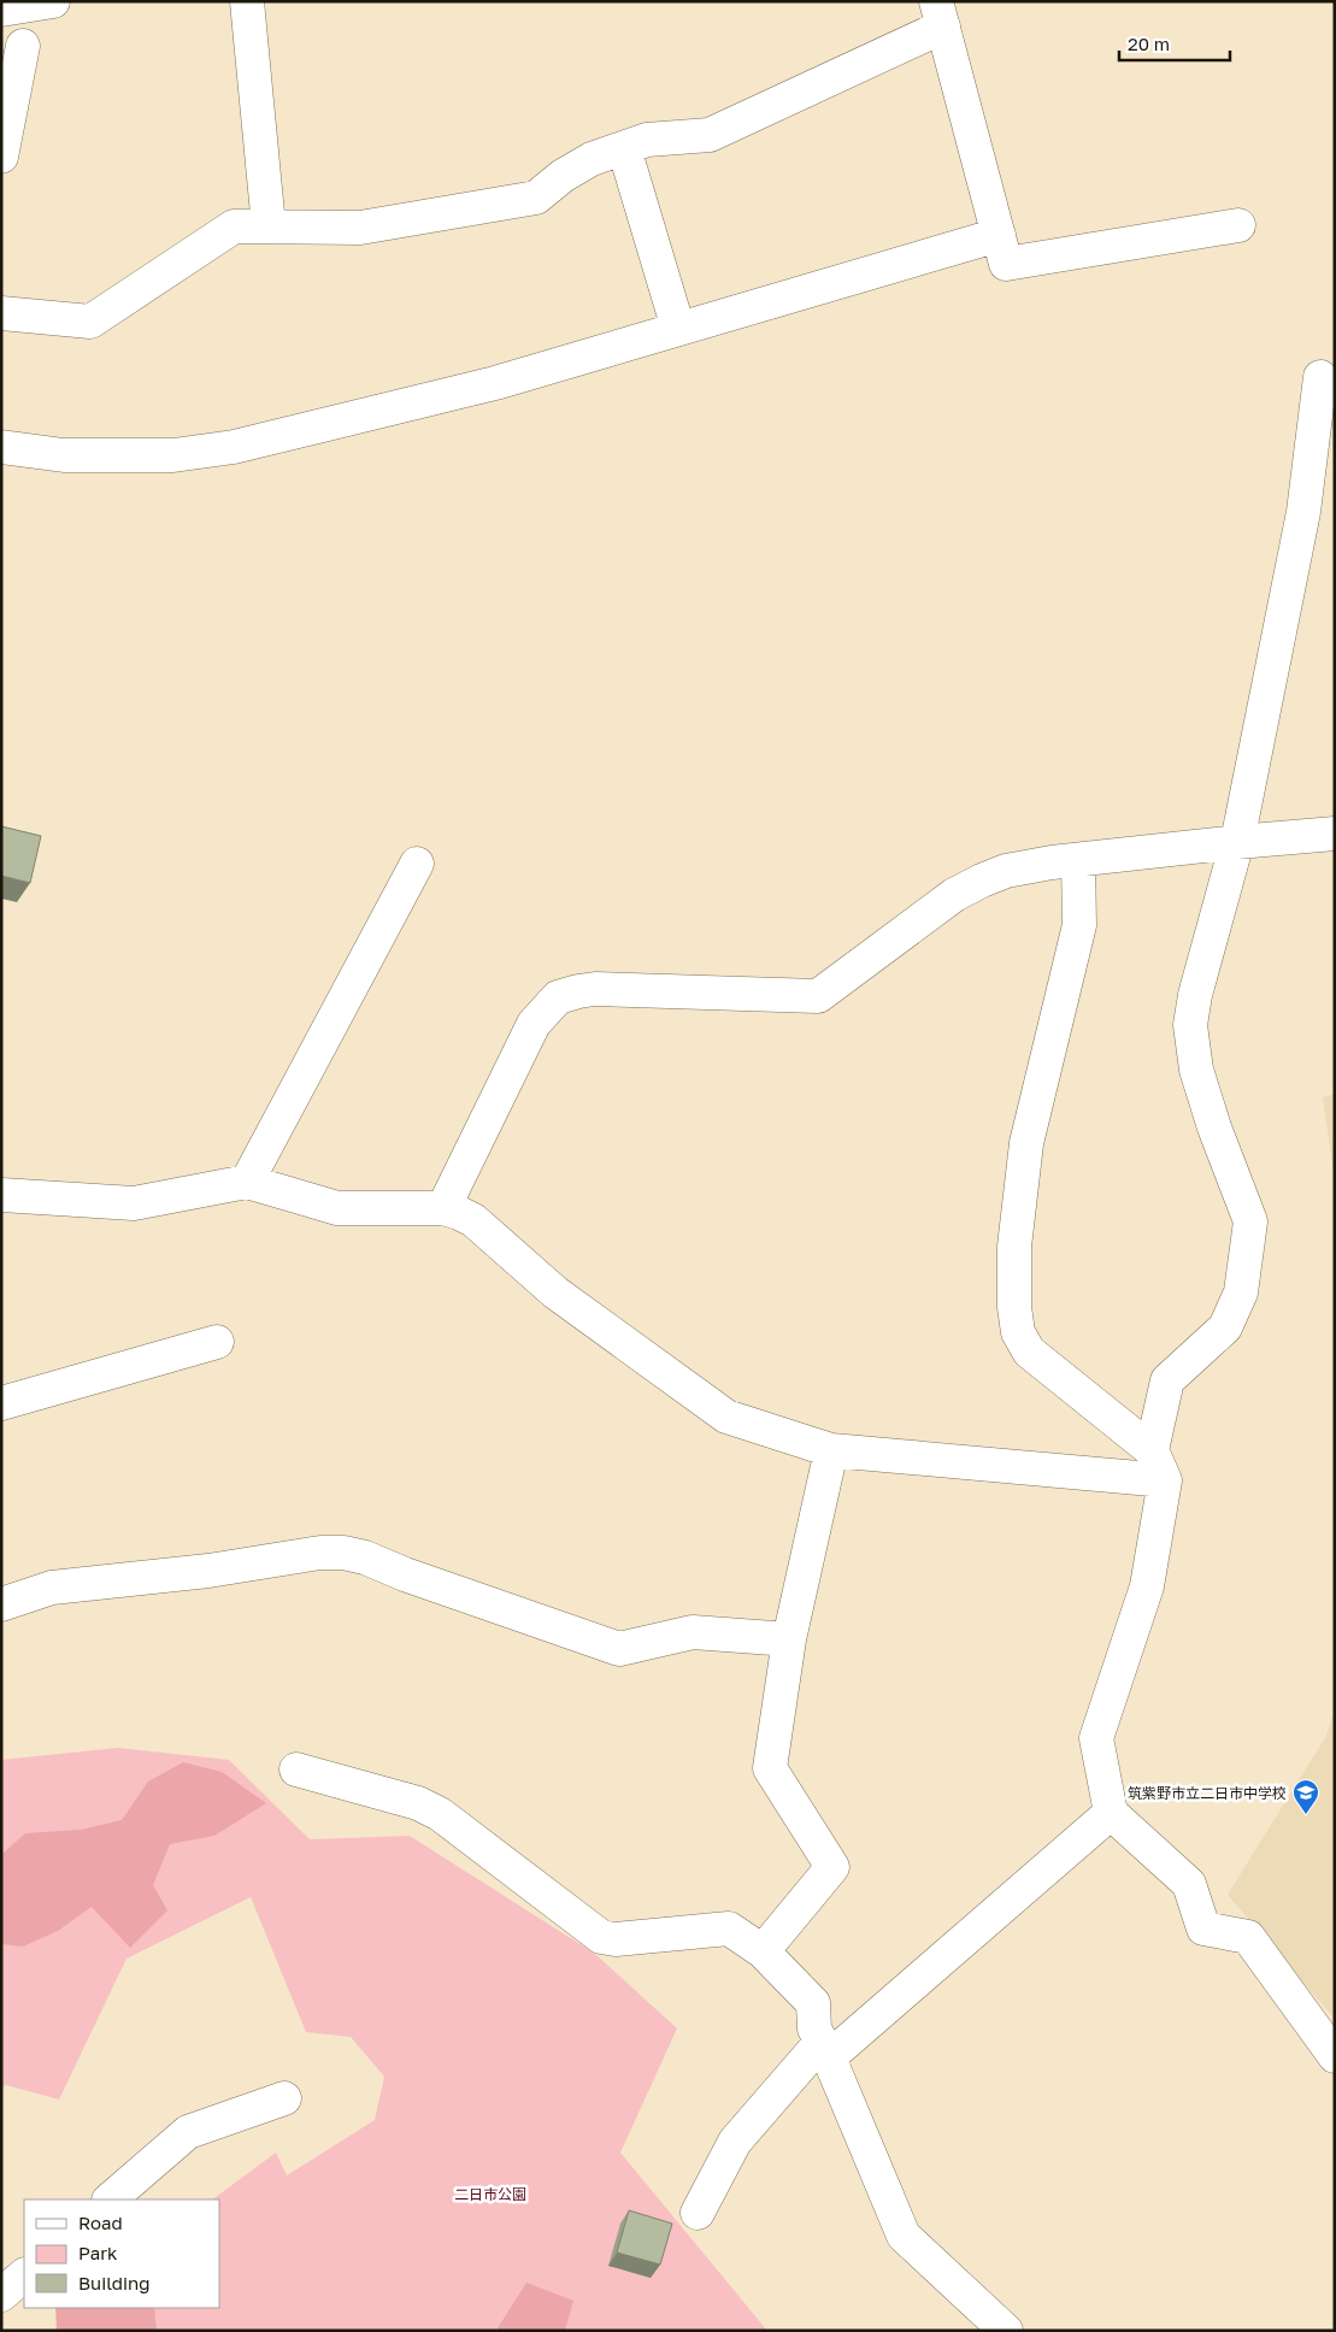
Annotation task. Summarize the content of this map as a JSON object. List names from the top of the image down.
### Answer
{
  "parks": ["二日市公園"],
  "places": {
    "school or university": ["筑紫野市立二日市中学校"]
  },
  "legend": ["Road", "Park", "Building"],
  "scale_bar": "20 m"
}
